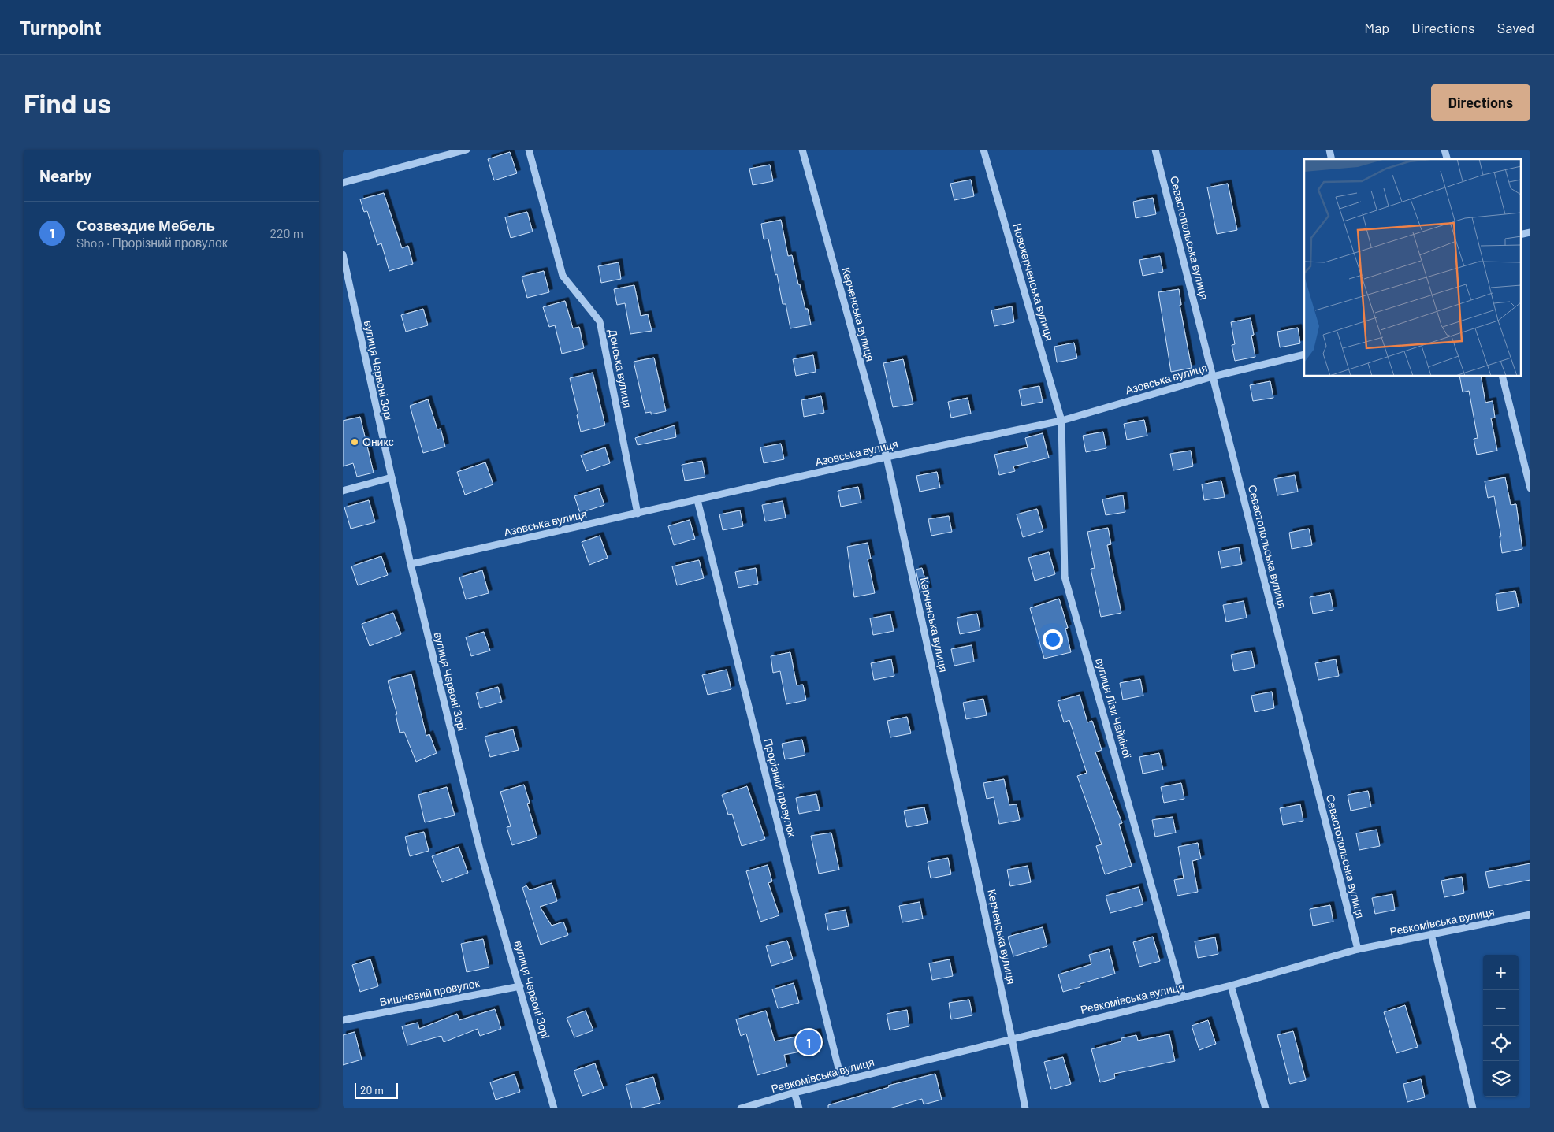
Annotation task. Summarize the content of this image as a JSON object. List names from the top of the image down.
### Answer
{
  "streets": {
    "street": [
      "Севастопольська вулиця",
      "Новокерченська вулиця",
      "Керченська вулиця",
      "Донська вулиця",
      "вулиця Червоні Зорі",
      "Азовська вулиця",
      "вулиця Лізи Чайкіної",
      "Прорізний провулок",
      "Ревкомівська вулиця",
      "Вишневий провулок"
    ]
  },
  "crossings": [
    ["Севастопольська вулиця", "Азовська вулиця"],
    ["Севастопольська вулиця", "Ревкомівська вулиця"],
    ["Новокерченська вулиця", "Азовська вулиця"],
    ["Новокерченська вулиця", "вулиця Лізи Чайкіної"],
    ["Керченська вулиця", "Азовська вулиця"],
    ["Керченська вулиця", "Ревкомівська вулиця"],
    ["Донська вулиця", "Азовська вулиця"],
    ["вулиця Червоні Зорі", "Азовська вулиця"],
    ["вулиця Червоні Зорі", "Вишневий провулок"],
    ["Азовська вулиця", "вулиця Лізи Чайкіної"],
    ["Азовська вулиця", "Прорізний провулок"],
    ["вулиця Лізи Чайкіної", "Ревкомівська вулиця"],
    ["Прорізний провулок", "Ревкомівська вулиця"]
  ],
  "places": ["Оникс"],
  "scale_bar": "20 m",
  "page": {
    "header": "Turnpoint",
    "nav": ["Map", "Directions", "Saved"],
    "buttons": "Directions",
    "title": "Find us",
    "heading": "Nearby",
    "list": [
      {
        "mark": "1",
        "name": "Созвездие Мебель",
        "note": "Shop · Прорізний провулок",
        "value": "220 m"
      }
    ],
    "map_buttons": ["+", "−"],
    "pins": "1",
    "scale": "20 m"
  }
}
